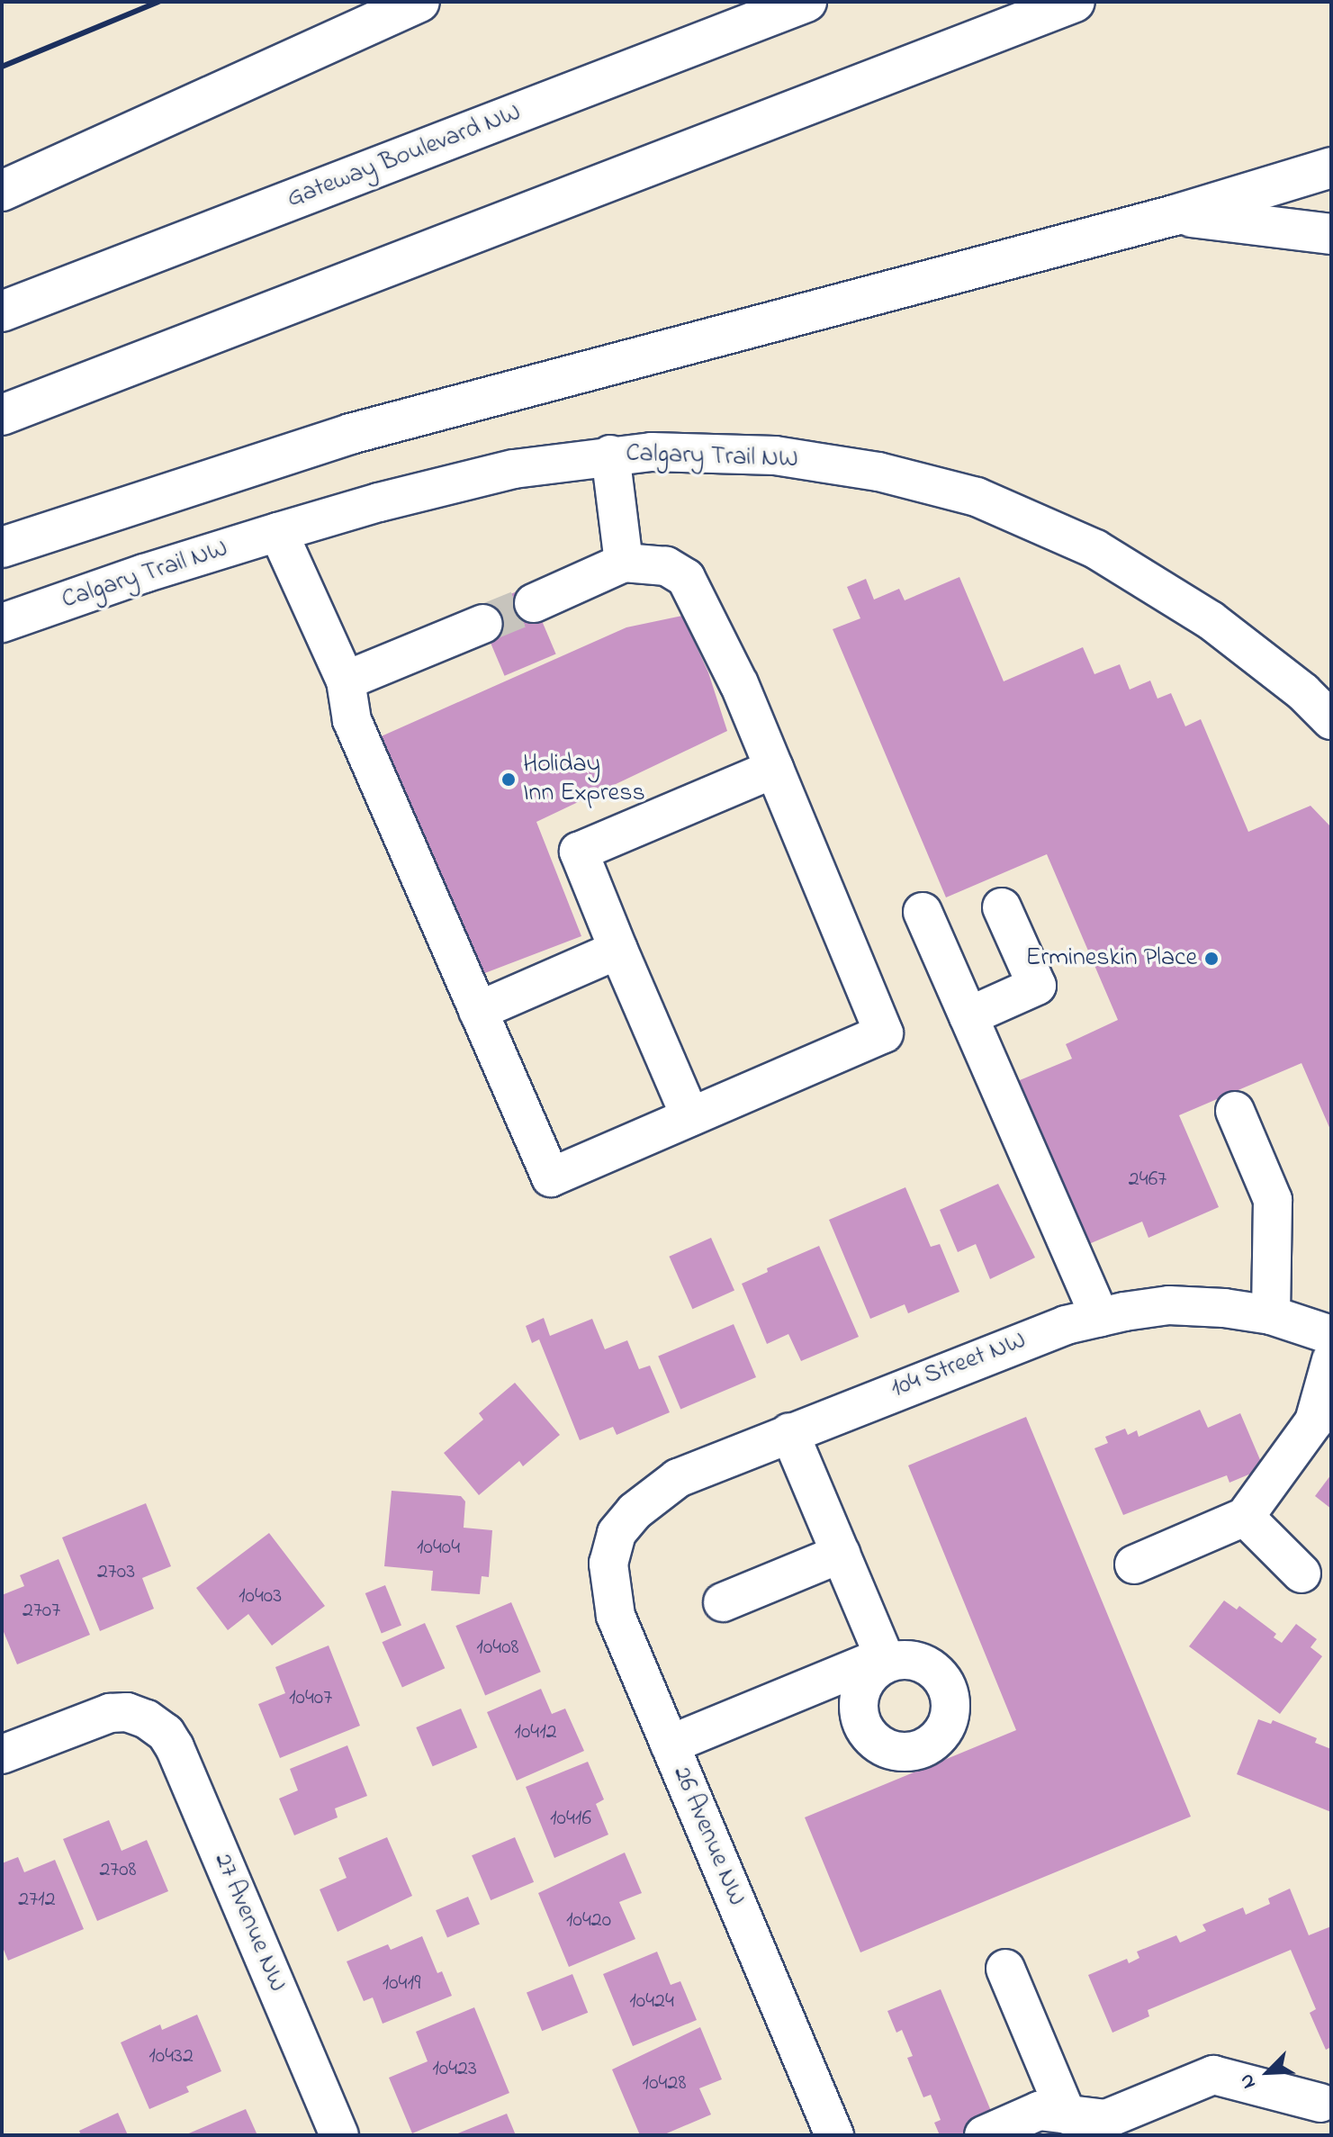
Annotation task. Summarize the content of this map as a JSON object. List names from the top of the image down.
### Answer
{
  "streets": {
    "highway": ["Gateway Boulevard NW"],
    "street": [
      "Calgary Trail NW",
      "104 Street NW",
      "26 Avenue NW",
      "27 Avenue NW"
    ]
  },
  "crossings": [
    ["104 Street NW", "26 Avenue NW"]
  ],
  "places": ["Holiday Inn Express", "Ermineskin Place"],
  "house_numbers": [
    "2467",
    "10404",
    "2703",
    "10403",
    "2707",
    "10408",
    "10407",
    "10412",
    "10416",
    "2708",
    "2712",
    "10420",
    "10419",
    "10424",
    "10432",
    "10423",
    "10428"
  ],
  "north": "bottom left"
}
